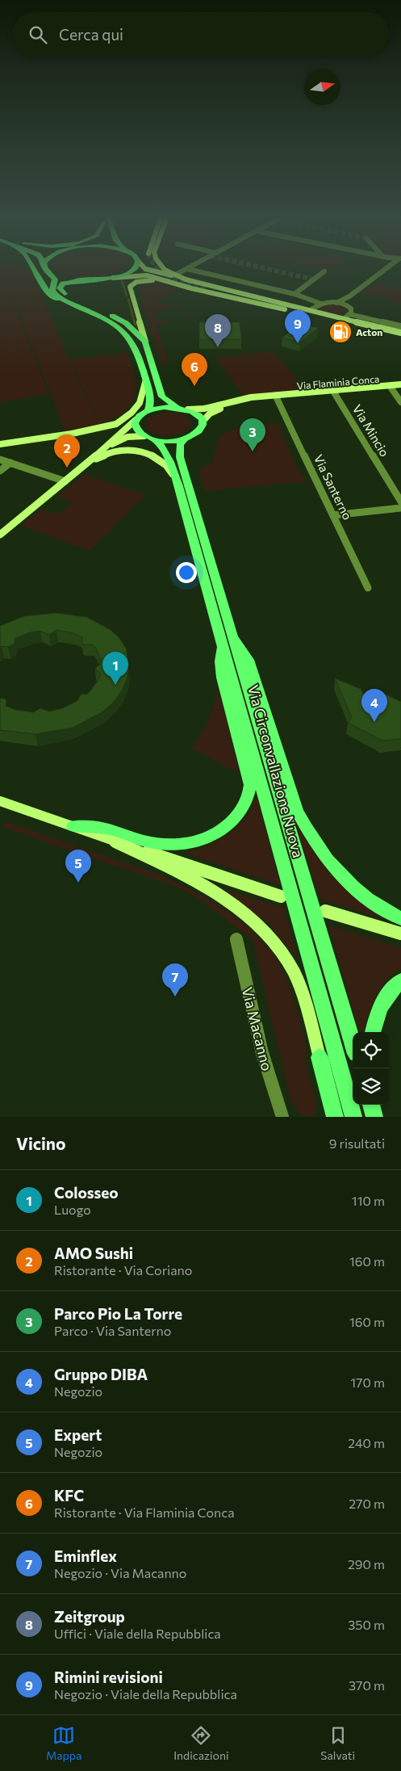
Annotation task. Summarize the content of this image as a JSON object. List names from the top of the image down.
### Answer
{
  "streets": {
    "main road": ["Via Flaminia Conca", "Via Circonvallazione Nuova"],
    "street": ["Via Mincio", "Via Santerno", "Via Macanno"]
  },
  "crossings": [
    ["Via Flaminia Conca", "Via Mincio"],
    ["Via Flaminia Conca", "Via Santerno"]
  ],
  "places": {
    "fuel station": ["Acton"]
  },
  "north": "right",
  "page": {
    "search": "Cerca qui",
    "pins": [
      "9",
      "8",
      "6",
      "3",
      "2",
      "1",
      "4",
      "5",
      "7"
    ],
    "heading": ["Vicino", "9 risultati"],
    "list": [
      {
        "mark": "1",
        "name": "Colosseo",
        "note": "Luogo",
        "value": "110 m"
      },
      {
        "mark": "2",
        "name": "AMO Sushi",
        "note": "Ristorante · Via Coriano",
        "value": "160 m"
      },
      {
        "mark": "3",
        "name": "Parco Pio La Torre",
        "note": "Parco · Via Santerno",
        "value": "160 m"
      },
      {
        "mark": "4",
        "name": "Gruppo DIBA",
        "note": "Negozio",
        "value": "170 m"
      },
      {
        "mark": "5",
        "name": "Expert",
        "note": "Negozio",
        "value": "240 m"
      },
      {
        "mark": "6",
        "name": "KFC",
        "note": "Ristorante · Via Flaminia Conca",
        "value": "270 m"
      },
      {
        "mark": "7",
        "name": "Eminflex",
        "note": "Negozio · Via Macanno",
        "value": "290 m"
      },
      {
        "mark": "8",
        "name": "Zeitgroup",
        "note": "Uffici · Viale della Repubblica",
        "value": "350 m"
      },
      {
        "mark": "9",
        "name": "Rimini revisioni",
        "note": "Negozio · Viale della Repubblica",
        "value": "370 m"
      }
    ],
    "nav": ["Mappa", "Indicazioni", "Salvati"]
  }
}
